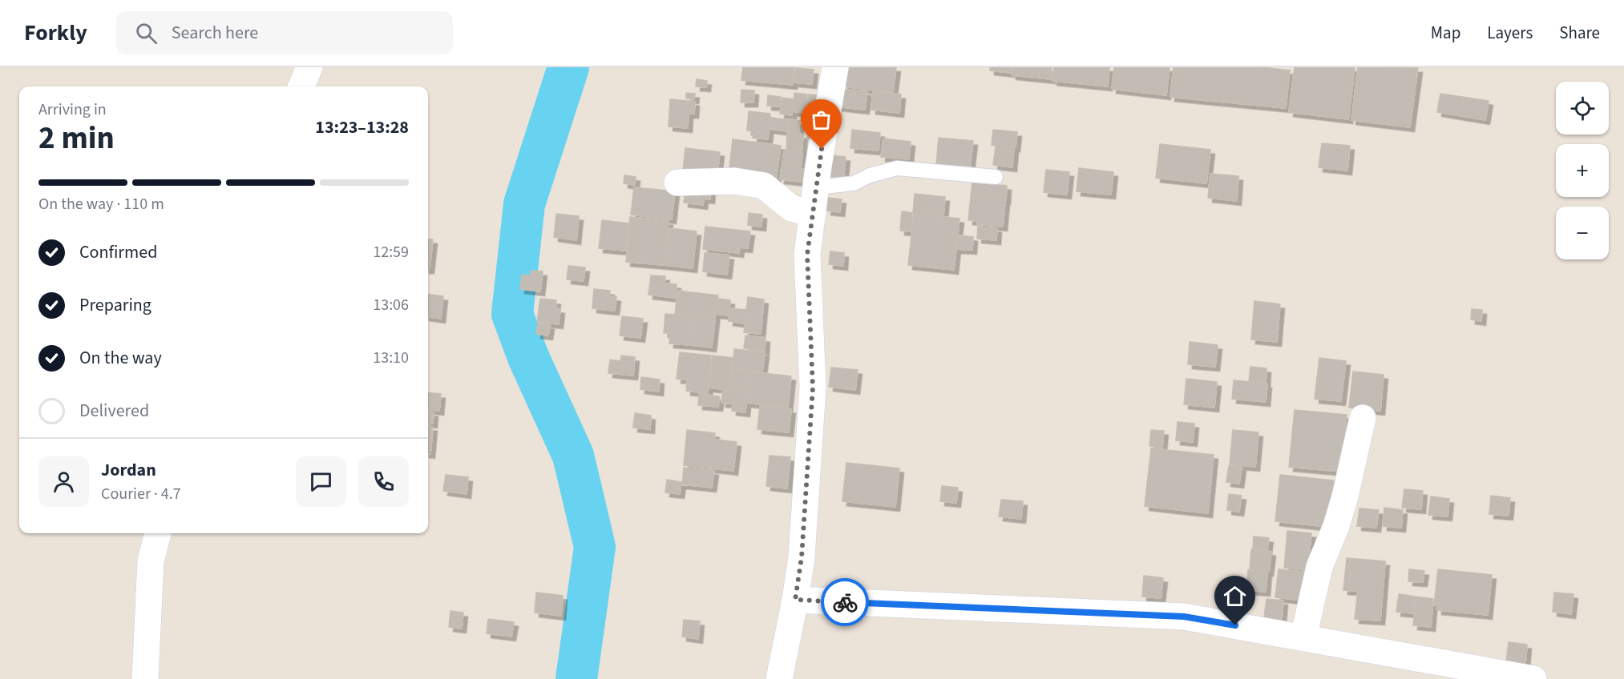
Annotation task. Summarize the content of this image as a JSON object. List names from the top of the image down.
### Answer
{
  "page": {
    "header": "Forkly",
    "search": "Search here",
    "nav": ["Map", "Layers", "Share"],
    "map_buttons": ["+", "−"],
    "heading": ["2 min", "Arriving in", "13:23–13:28"],
    "panel": ["Jordan", "Courier · 4.7"],
    "bar": "On the way · 110 m",
    "list": [
      ["Confirmed", "12:59"],
      ["Preparing", "13:06"],
      ["On the way", "13:10"],
      "Delivered"
    ]
  }
}
